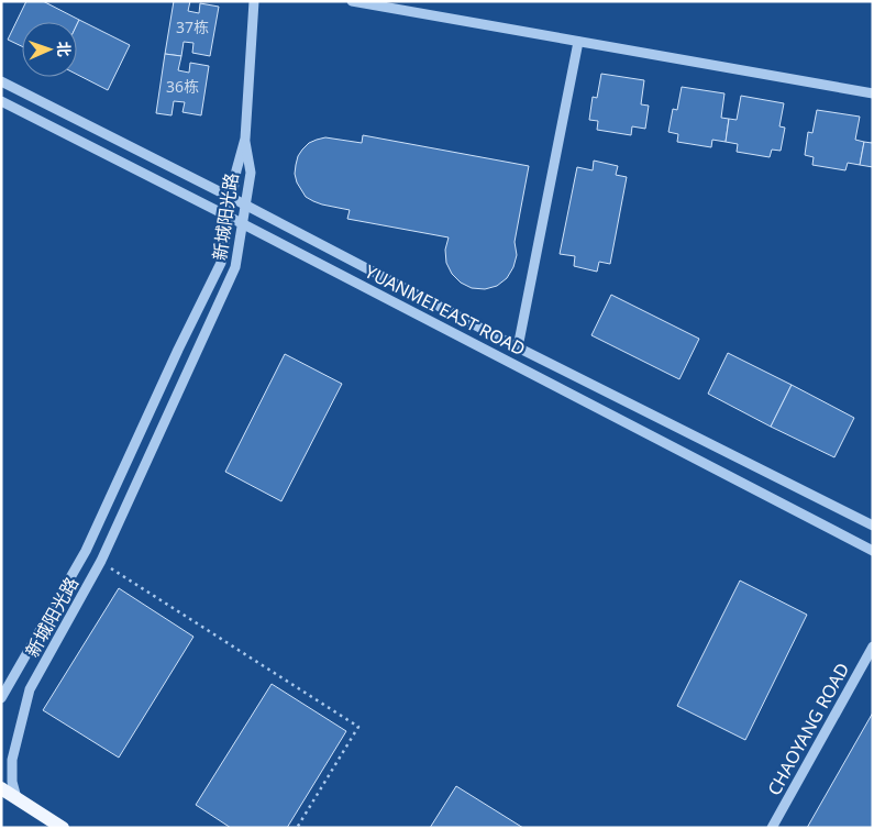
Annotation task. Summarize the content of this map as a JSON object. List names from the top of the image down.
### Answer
{
  "streets": {
    "street": ["新城阳光路", "YUANMEI EAST ROAD", "CHAOYANG ROAD"]
  },
  "crossings": [
    ["新城阳光路", "YUANMEI EAST ROAD"]
  ],
  "house_numbers": ["37栋", "36栋"],
  "north": "right"
}
